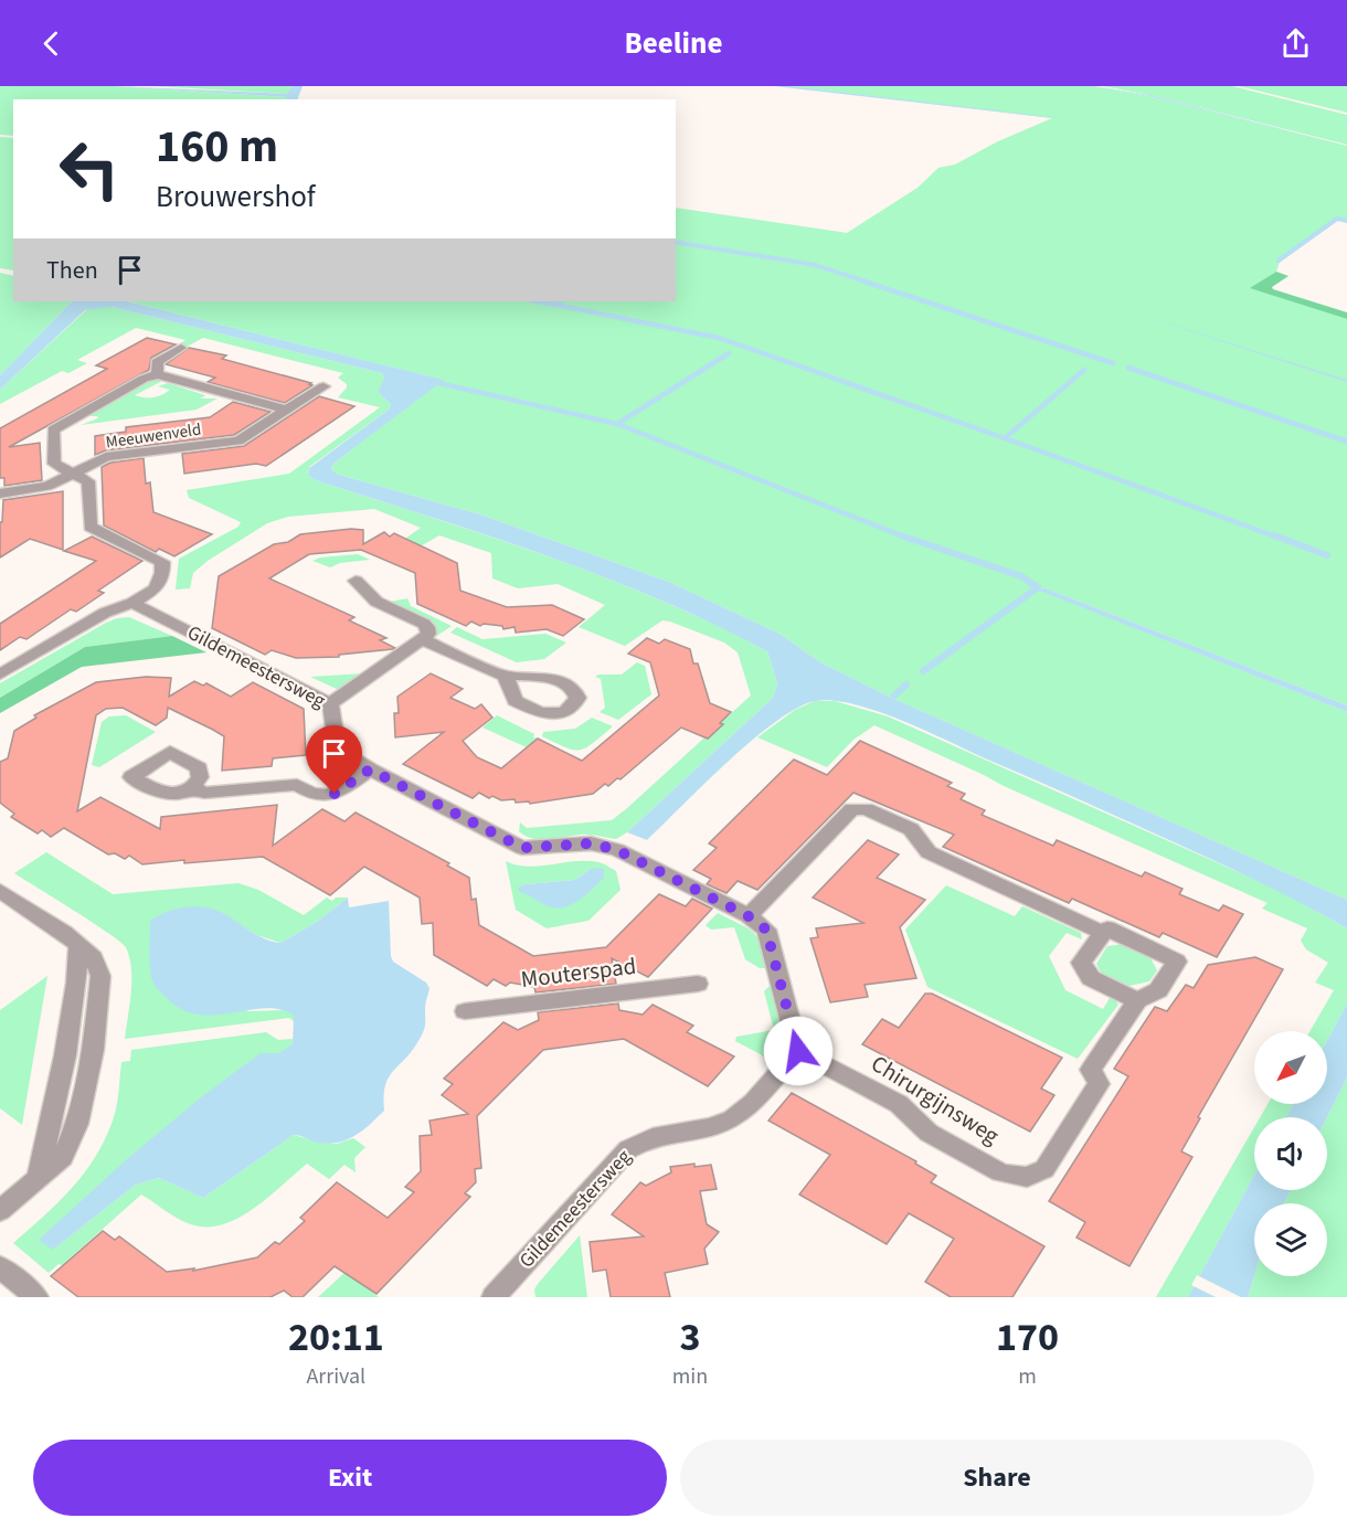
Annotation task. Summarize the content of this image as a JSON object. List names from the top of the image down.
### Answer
{
  "streets": {
    "street": [
      "Meeuwenveld",
      "Gildemeestersweg",
      "Mouterspad",
      "Chirurgijnsweg"
    ]
  },
  "crossings": [
    ["Gildemeestersweg", "Chirurgijnsweg"]
  ],
  "north": "bottom left",
  "page": {
    "header": "Beeline",
    "turn": ["160 m", "Brouwershof"],
    "then": "Then",
    "eta": [
      "20:11",
      "Arrival",
      "3",
      "min",
      "170",
      "m"
    ],
    "buttons": ["Exit", "Share"]
  }
}
